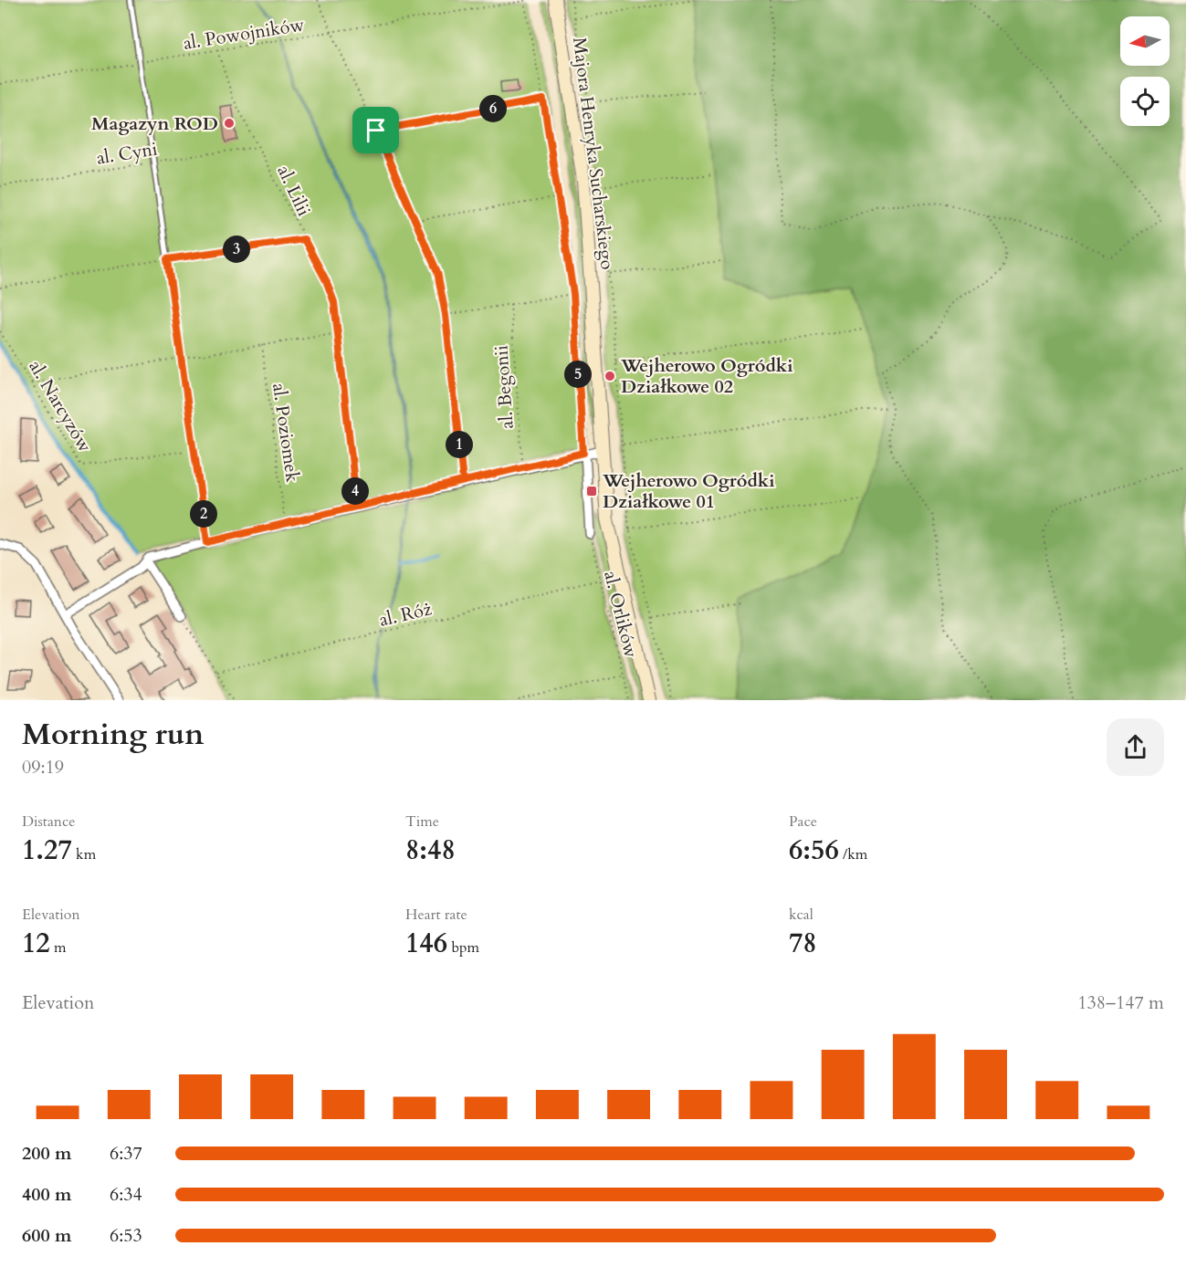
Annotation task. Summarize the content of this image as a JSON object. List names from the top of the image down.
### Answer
{
  "streets": {
    "street": ["Majora Henryka Sucharskiego"],
    "path": [
      "al. Powojników",
      "al. Cyni",
      "al. Lilii",
      "al. Begonii",
      "al. Narcyzów",
      "al. Poziomek",
      "al. Róż",
      "al. Orlików"
    ]
  },
  "crossings": [
    ["al. Powojników", "al. Lilii"],
    ["al. Cyni", "al. Lilii"],
    ["al. Róż", "al. Orlików"]
  ],
  "places": {
    "other": ["Magazyn ROD", "Wejherowo Ogródki Działkowe 02"],
    "transit": ["Wejherowo Ogródki Działkowe 01"]
  },
  "north": "left",
  "page": {
    "pins": [
      "6",
      "3",
      "5",
      "1",
      "4",
      "2"
    ],
    "heading": ["Morning run", "09:19"],
    "stats": [
      ["Distance", "1.27 km"],
      ["Time", "8:48"],
      ["Pace", "6:56 /km"],
      ["Elevation", "12 m"],
      ["Heart rate", "146 bpm"],
      ["kcal", "78"]
    ],
    "chart": ["Elevation", "138–147 m"],
    "list": [
      {
        "name": "200 m",
        "note": "6:37"
      },
      {
        "name": "400 m",
        "note": "6:34"
      },
      {
        "name": "600 m",
        "note": "6:53"
      }
    ]
  }
}
